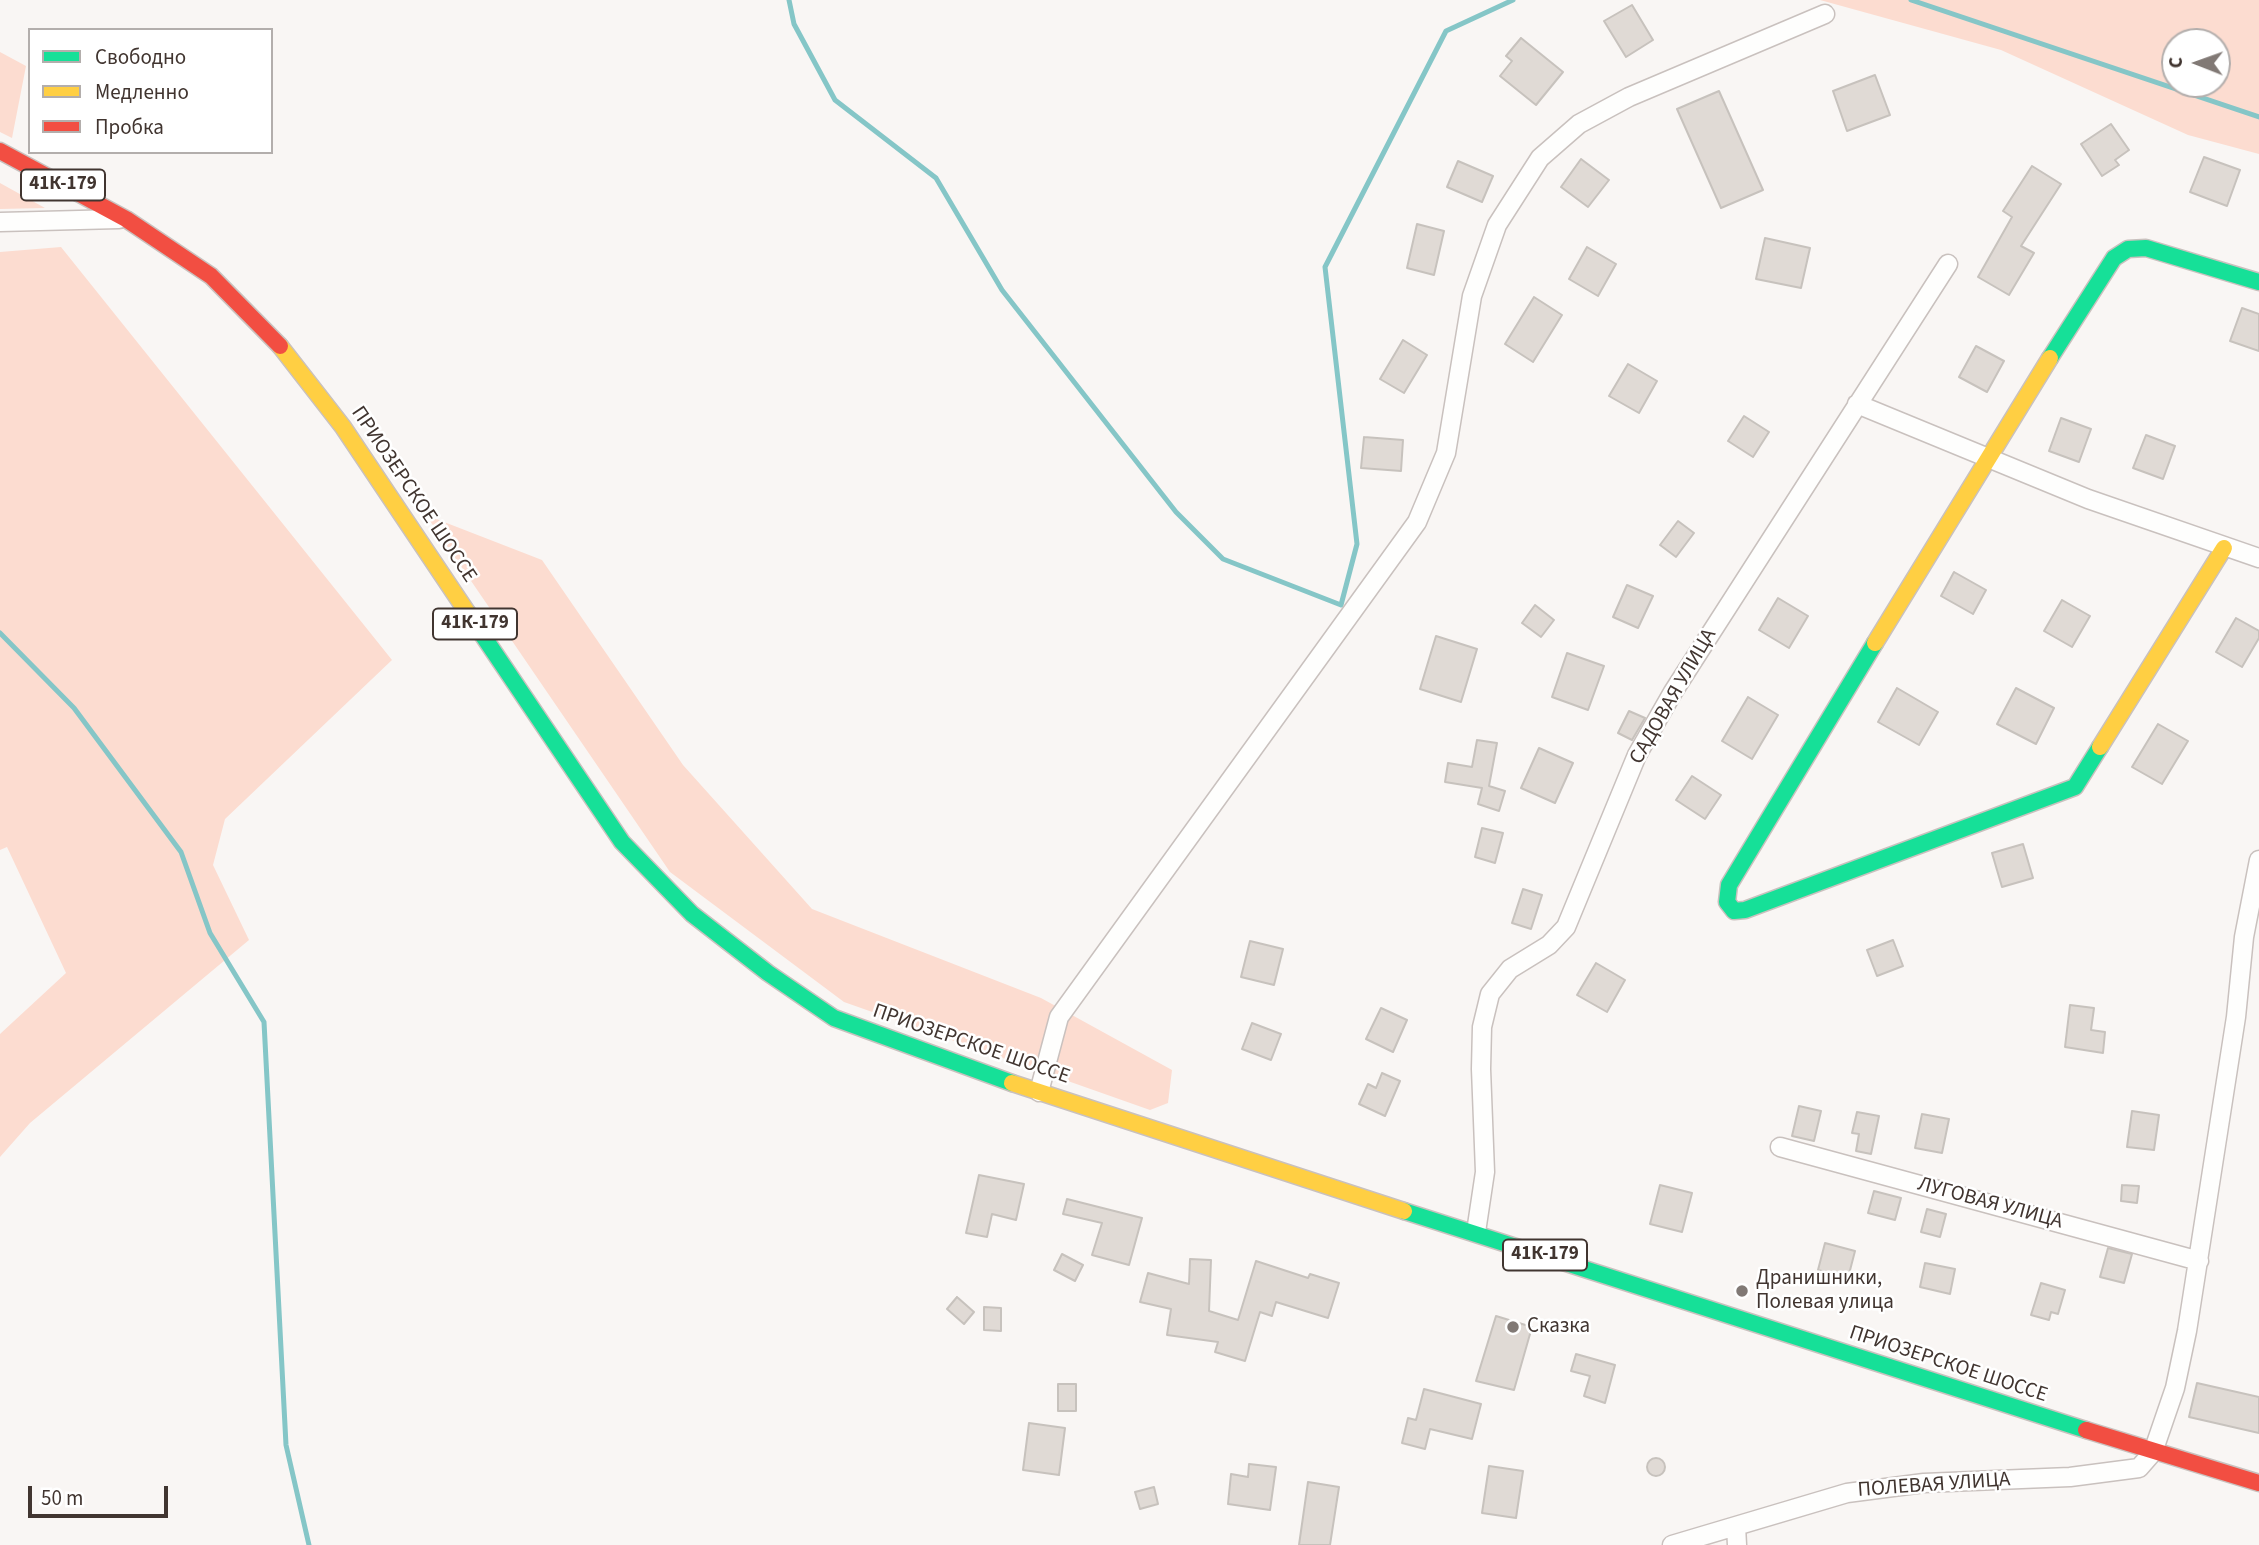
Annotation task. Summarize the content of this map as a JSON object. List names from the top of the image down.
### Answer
{
  "streets": {
    "main road": ["41К-179", "ПРИОЗЕРСКОЕ ШОССЕ"],
    "street": ["САДОВАЯ УЛИЦА", "ЛУГОВАЯ УЛИЦА", "ПОЛЕВАЯ УЛИЦА"]
  },
  "crossings": [
    ["ПРИОЗЕРСКОЕ ШОССЕ", "САДОВАЯ УЛИЦА"],
    ["ПРИОЗЕРСКОЕ ШОССЕ", "ПОЛЕВАЯ УЛИЦА"]
  ],
  "places": ["Дранишники, Полевая улица", "Сказка"],
  "legend": ["Свободно", "Медленно", "Пробка"],
  "scale_bar": "50 m",
  "north": "left"
}
